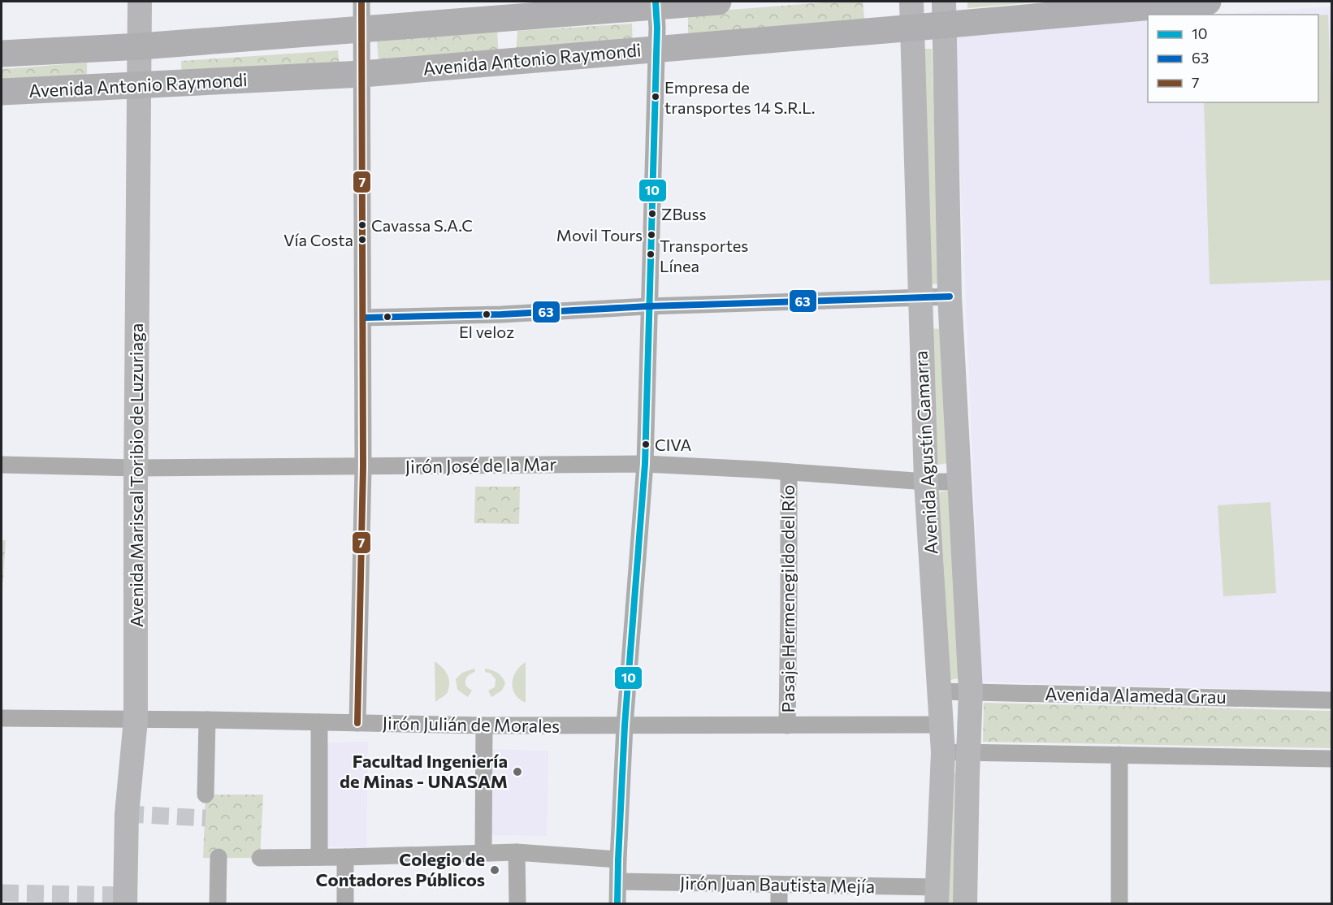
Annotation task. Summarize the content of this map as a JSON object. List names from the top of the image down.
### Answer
{
  "streets": {
    "main road": ["Avenida Antonio Raymondi", "Avenida Agustín Gamarra", "Avenida Mariscal Toribio de Luzuriaga"],
    "street": [
      "Jirón José de la Mar",
      "Pasaje Hermenegildo del Río",
      "Avenida Alameda Grau",
      "Jirón Julián de Morales",
      "Jirón Juan Bautista Mejía"
    ]
  },
  "crossings": [
    ["Avenida Antonio Raymondi", "Avenida Agustín Gamarra"],
    ["Avenida Antonio Raymondi", "Avenida Mariscal Toribio de Luzuriaga"],
    ["Avenida Agustín Gamarra", "Jirón José de la Mar"],
    ["Avenida Agustín Gamarra", "Avenida Alameda Grau"],
    ["Avenida Agustín Gamarra", "Jirón Julián de Morales"],
    ["Avenida Agustín Gamarra", "Jirón Juan Bautista Mejía"],
    ["Jirón José de la Mar", "Avenida Mariscal Toribio de Luzuriaga"],
    ["Jirón José de la Mar", "Pasaje Hermenegildo del Río"],
    ["Avenida Mariscal Toribio de Luzuriaga", "Jirón Julián de Morales"],
    ["Pasaje Hermenegildo del Río", "Jirón Julián de Morales"]
  ],
  "places": [
    "Empresa de transportes 14 S.R.L.",
    "ZBuss",
    "Cavassa S.A.C",
    "Movil Tours",
    "Vía Costa",
    "Transportes Línea",
    "El veloz",
    "CIVA",
    "Facultad Ingeniería de Minas - UNASAM",
    "Colegio de Contadores Públicos"
  ],
  "lines": ["transit line 10", "transit line 7", "transit line 63"],
  "legend": ["10", "63", "7"]
}
